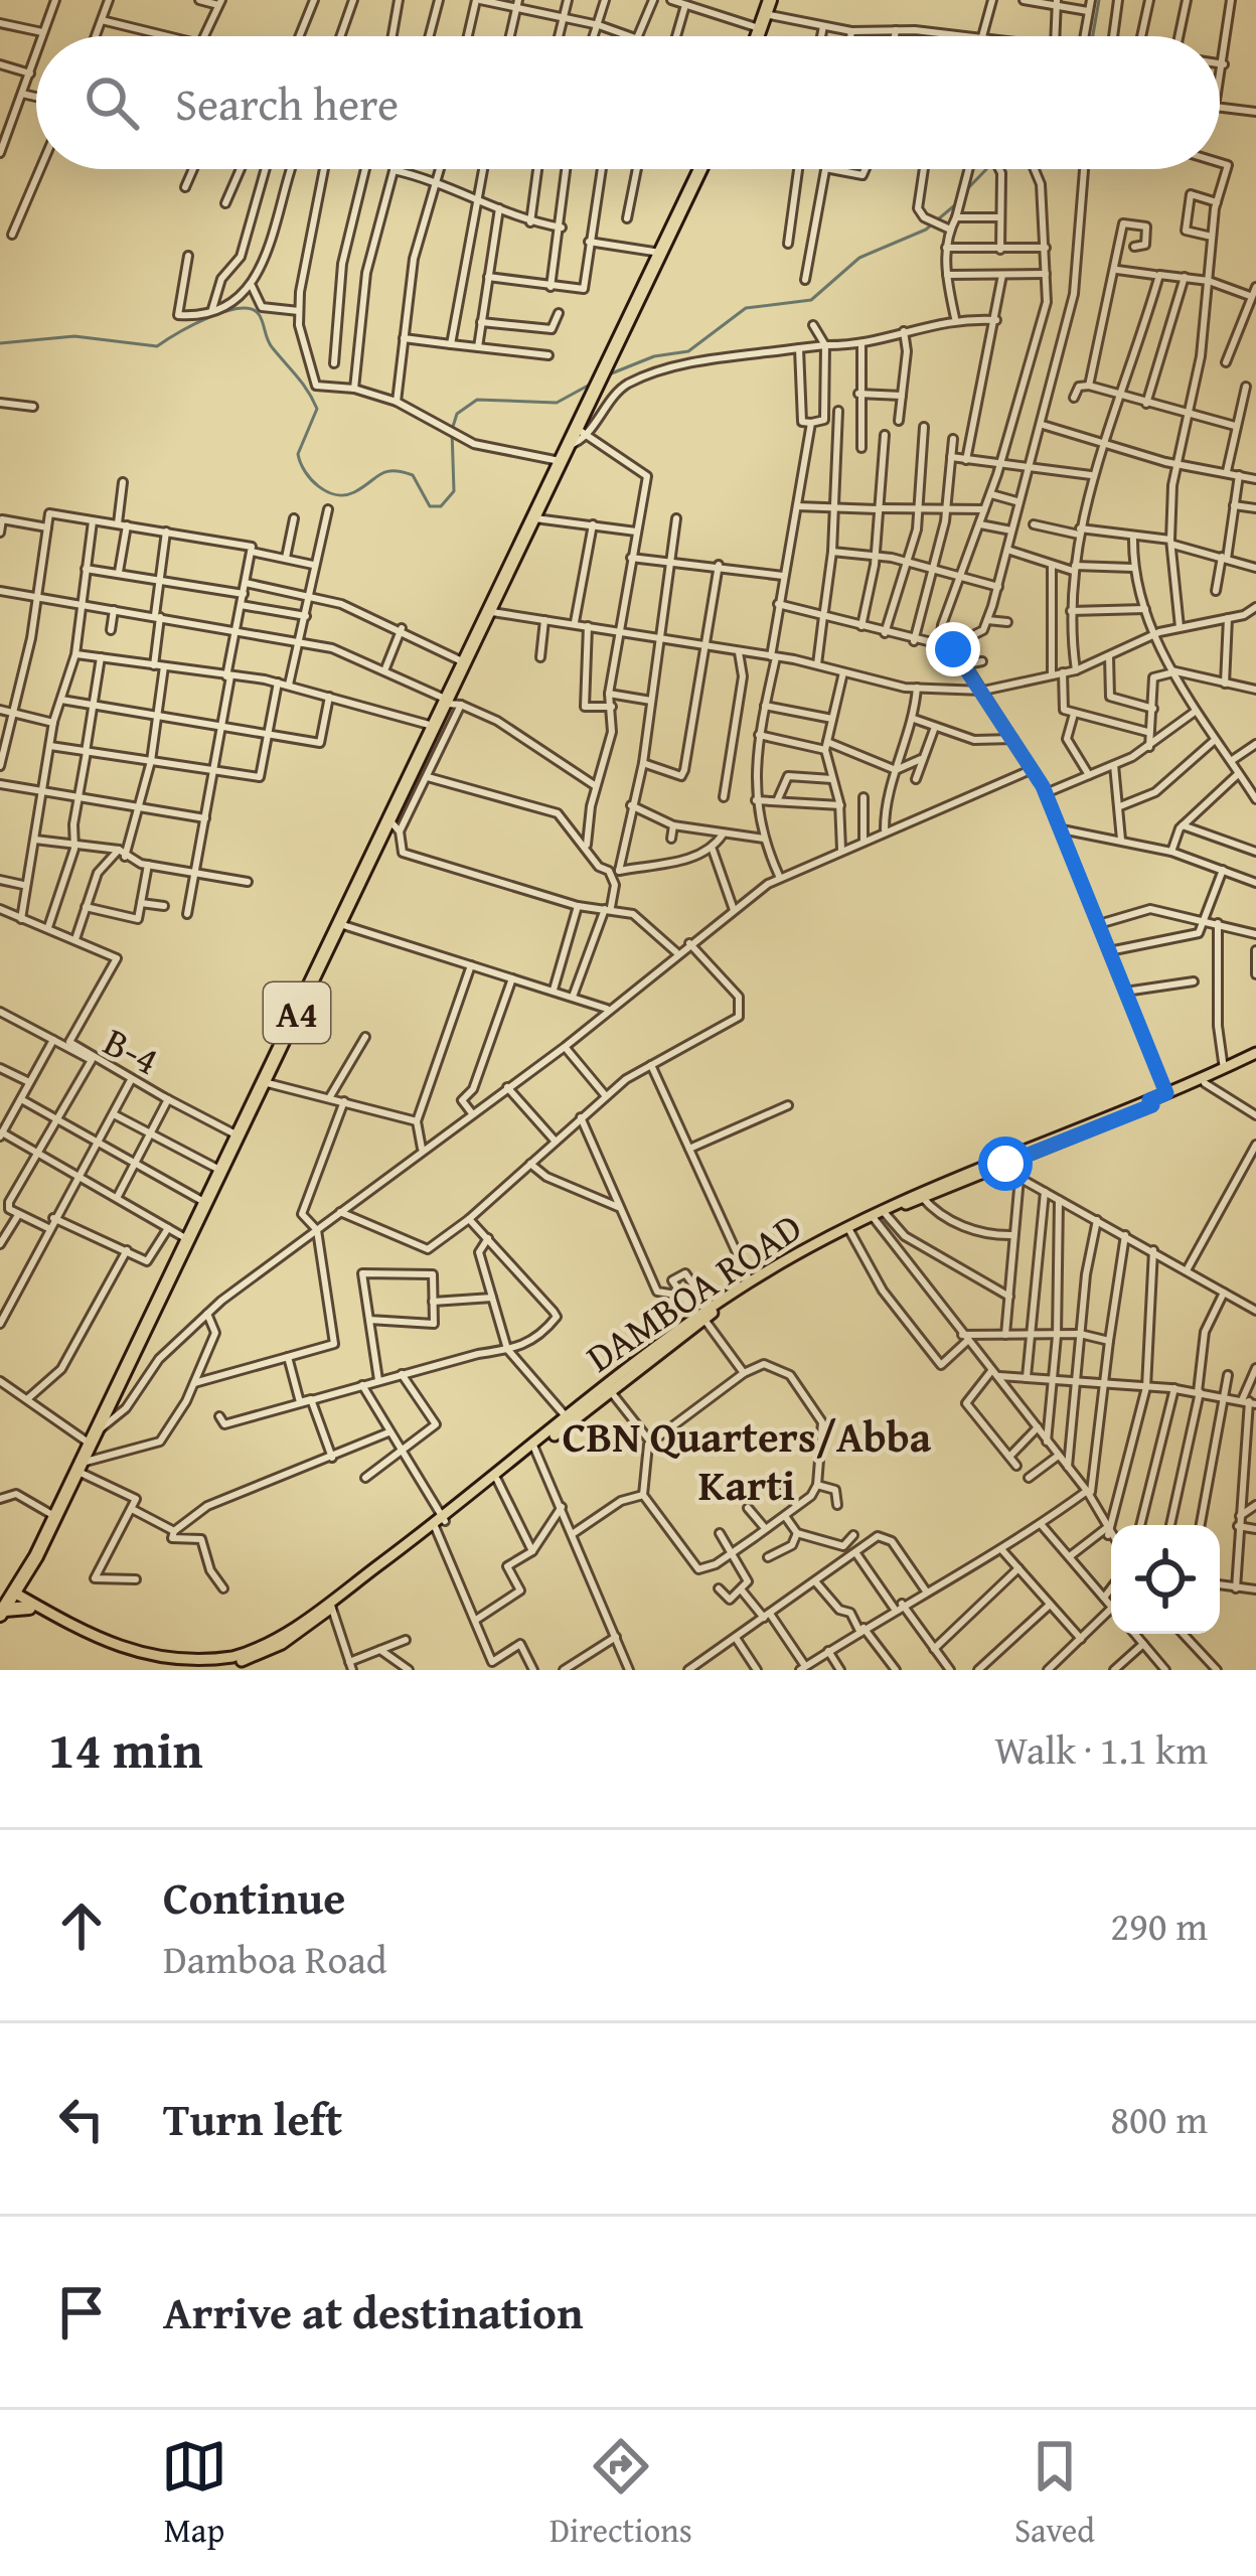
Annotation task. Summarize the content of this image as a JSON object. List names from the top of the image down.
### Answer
{
  "streets": {
    "highway": ["A4"],
    "main road": ["DAMBOA ROAD"],
    "street": ["B-4"]
  },
  "crossings": [
    ["A4", "B-4"],
    ["A4", "DAMBOA ROAD"]
  ],
  "districts": ["CBN Quarters/Abba Karti"],
  "page": {
    "search": "Search here",
    "heading": ["14 min", "Walk · 1.1 km"],
    "list": [
      ["Continue", "Damboa Road", "290 m"],
      ["Turn left", "800 m"],
      "Arrive at destination"
    ],
    "nav": ["Map", "Directions", "Saved"]
  }
}
